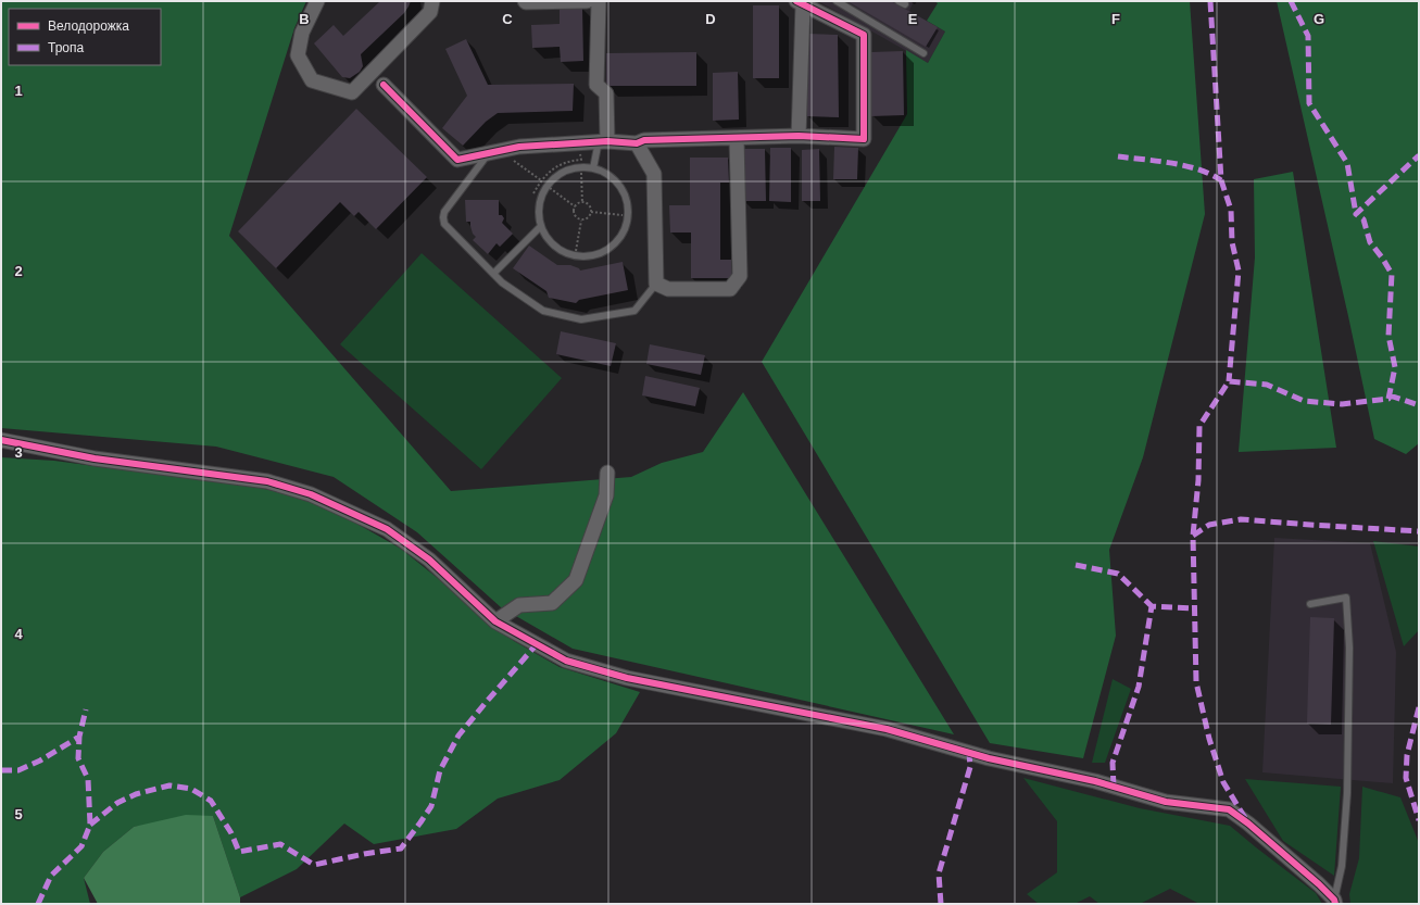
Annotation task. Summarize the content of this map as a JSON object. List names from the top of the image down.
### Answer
{
  "legend": ["Велодорожка", "Тропа"],
  "grid": {
    "columns": [
      "B",
      "C",
      "D",
      "E",
      "F",
      "G"
    ],
    "rows": [
      "1",
      "2",
      "3",
      "4",
      "5"
    ]
  }
}
